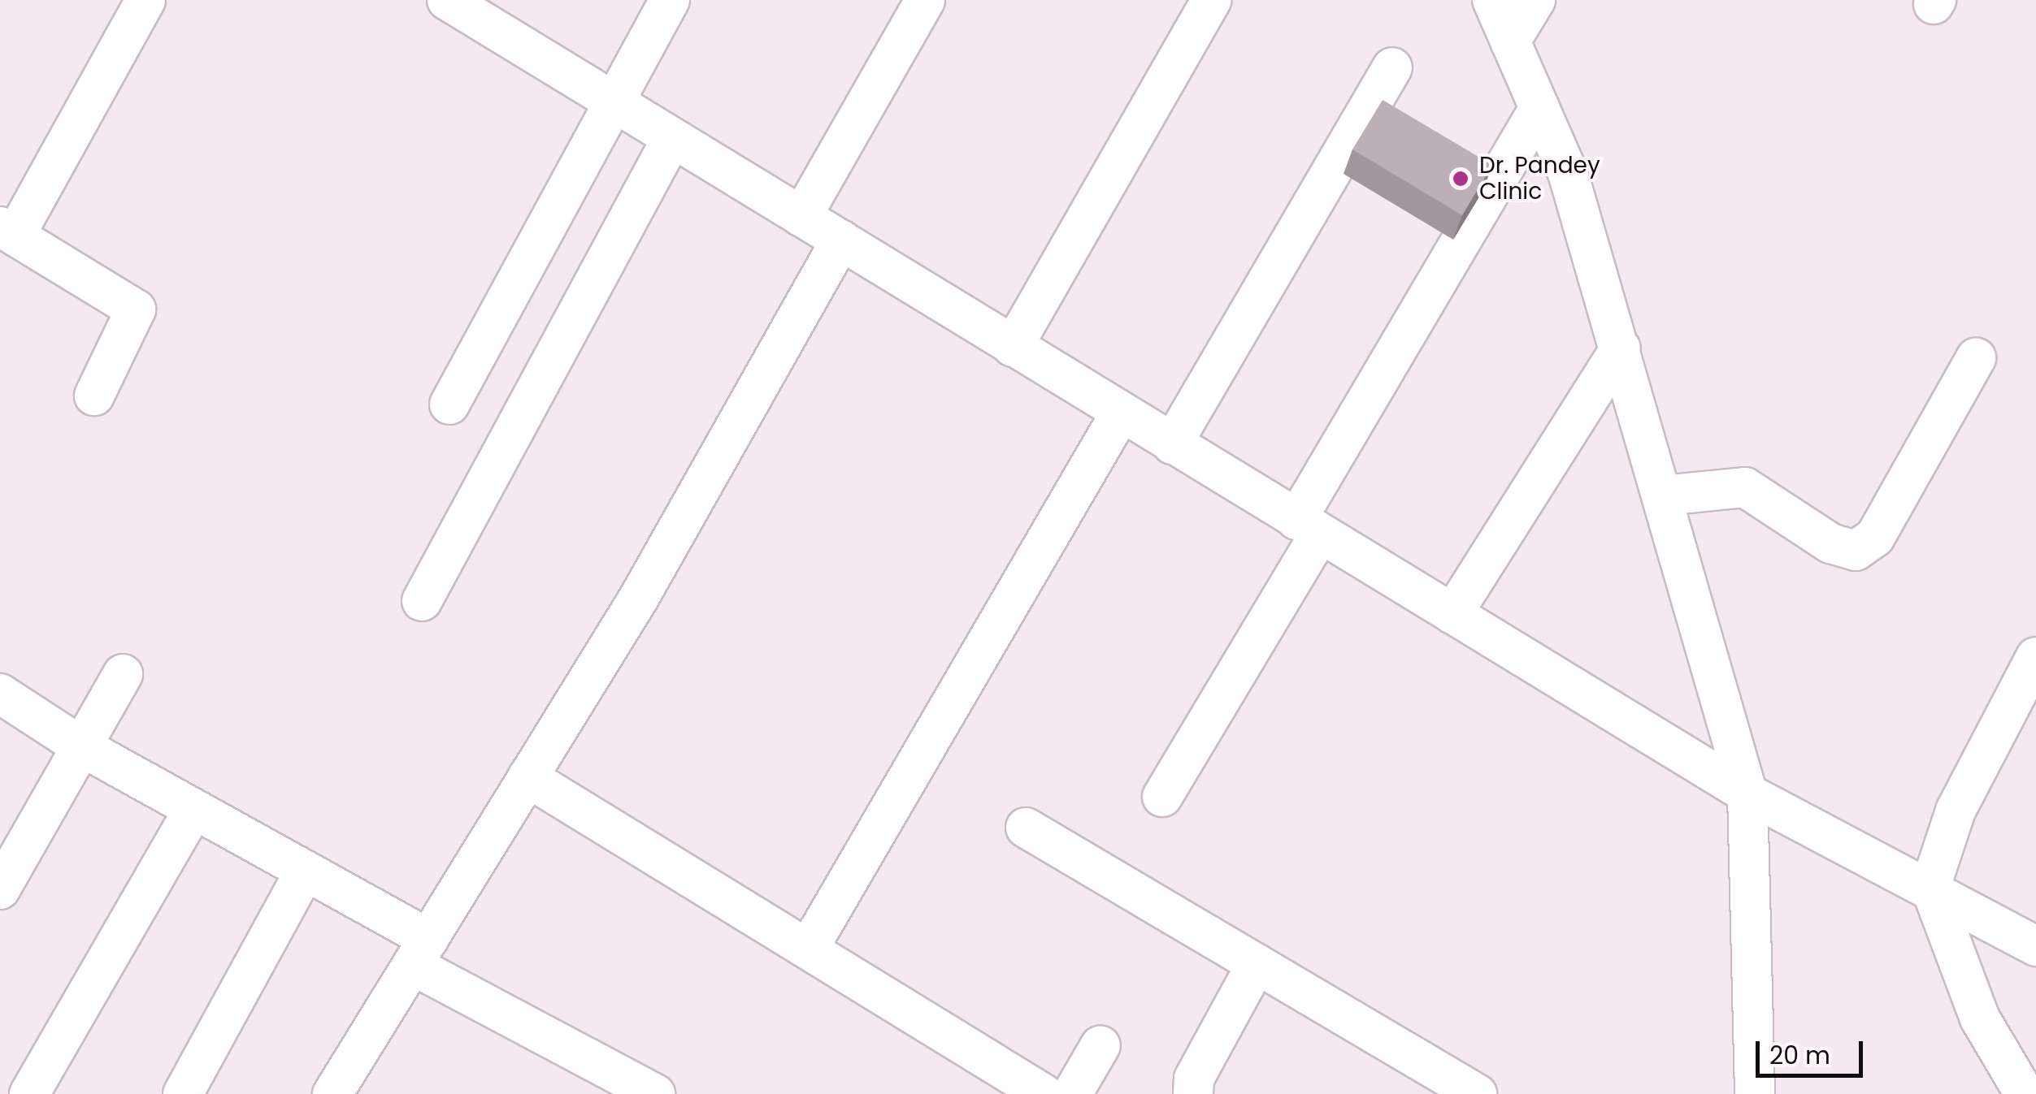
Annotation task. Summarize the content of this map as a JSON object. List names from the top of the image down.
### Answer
{
  "places": ["Dr. Pandey Clinic"],
  "scale_bar": "20 m"
}
